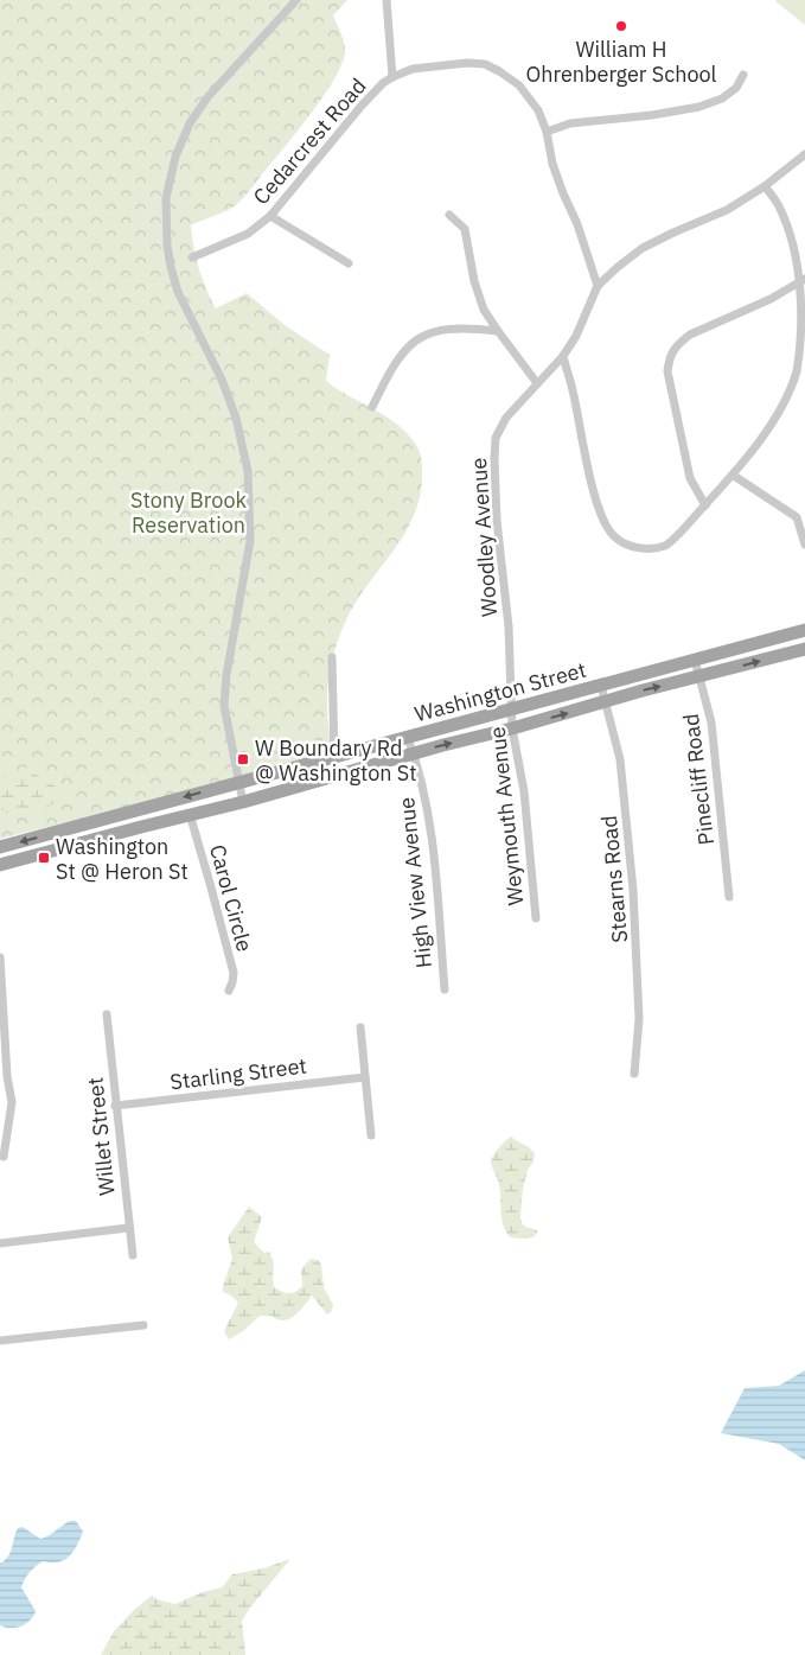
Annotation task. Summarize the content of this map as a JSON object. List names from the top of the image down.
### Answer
{
  "streets": {
    "main road": ["Washington Street"],
    "street": [
      "Cedarcrest Road",
      "Woodley Avenue",
      "Pinecliff Road",
      "Weymouth Avenue",
      "Stearns Road",
      "High View Avenue",
      "Carol Circle",
      "Starling Street",
      "Willet Street"
    ]
  },
  "crossings": [
    ["Cedarcrest Road", "Woodley Avenue"],
    ["Woodley Avenue", "Washington Street"],
    ["Woodley Avenue", "Weymouth Avenue"],
    ["Washington Street", "Pinecliff Road"],
    ["Washington Street", "Weymouth Avenue"],
    ["Washington Street", "Stearns Road"],
    ["Washington Street", "High View Avenue"],
    ["Washington Street", "Carol Circle"],
    ["Starling Street", "Willet Street"]
  ],
  "parks": ["Stony Brook Reservation"],
  "places": {
    "other": ["William H Ohrenberger School"],
    "transit": ["W Boundary Rd @ Washington St", "Washington St @ Heron St"]
  }
}
